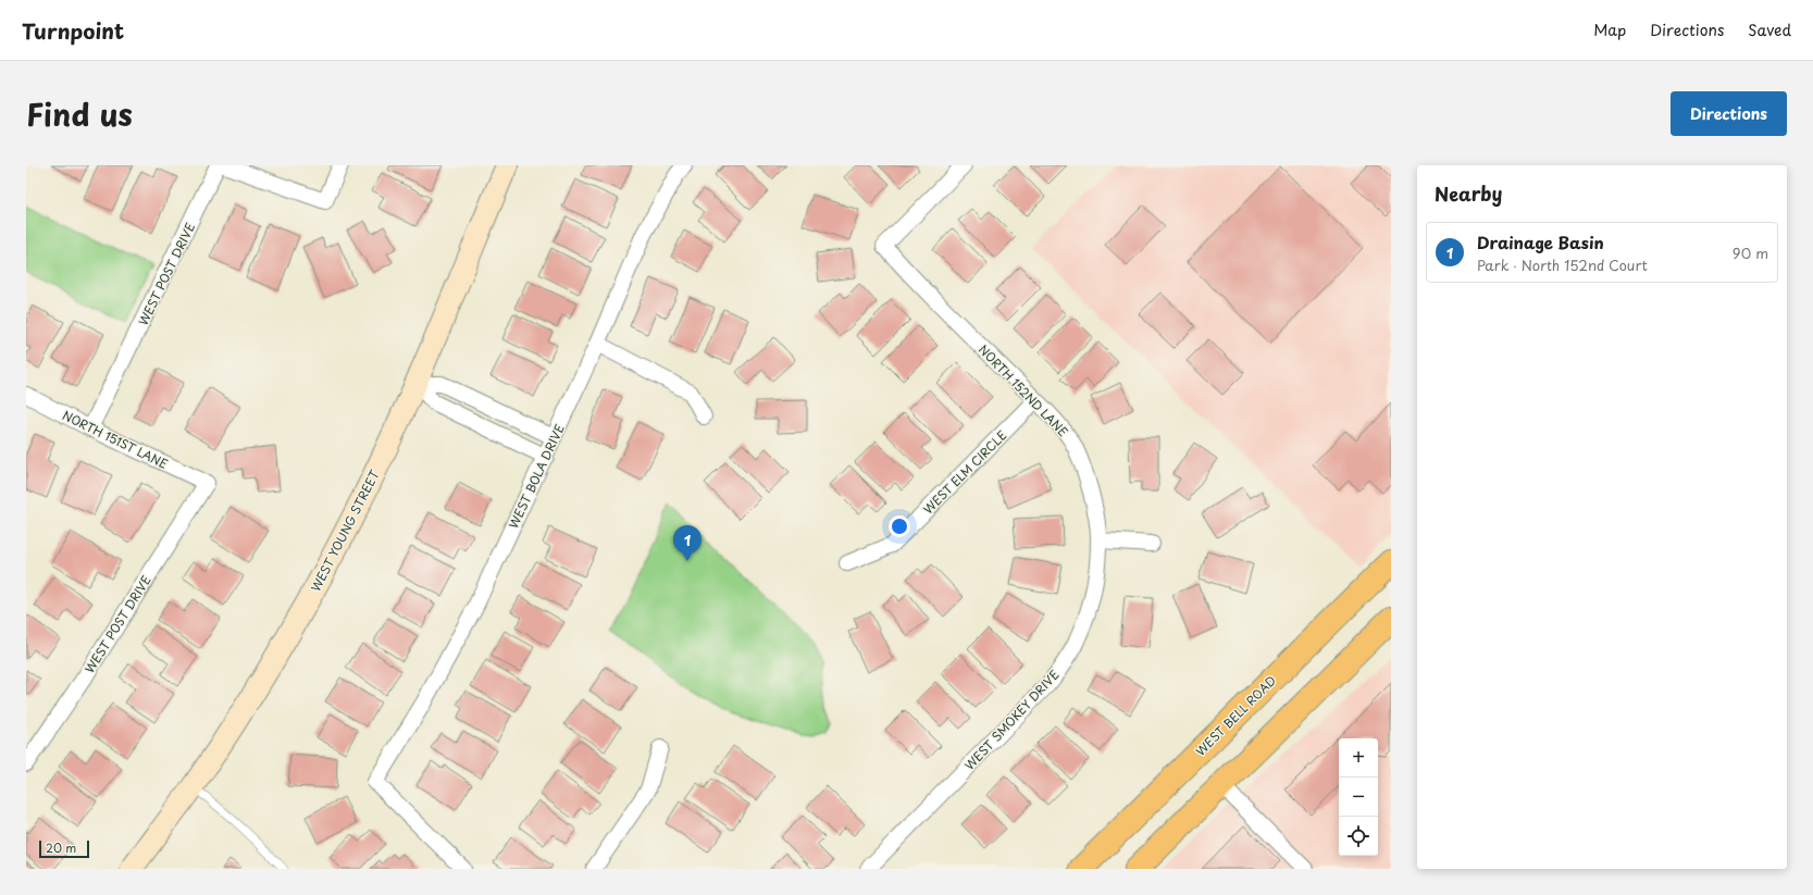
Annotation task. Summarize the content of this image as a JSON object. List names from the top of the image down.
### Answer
{
  "streets": {
    "main road": ["WEST BELL ROAD"],
    "street": [
      "WEST POST DRIVE",
      "NORTH 152ND LANE",
      "NORTH 151ST LANE",
      "WEST ELM CIRCLE",
      "WEST BOLA DRIVE",
      "WEST YOUNG STREET",
      "WEST SMOKEY DRIVE"
    ]
  },
  "crossings": [
    ["WEST POST DRIVE", "NORTH 151ST LANE"],
    ["NORTH 152ND LANE", "WEST ELM CIRCLE"],
    ["NORTH 152ND LANE", "WEST SMOKEY DRIVE"]
  ],
  "scale_bar": "20 m",
  "page": {
    "header": "Turnpoint",
    "nav": ["Map", "Directions", "Saved"],
    "title": "Find us",
    "buttons": "Directions",
    "heading": "Nearby",
    "list": [
      {
        "mark": "1",
        "name": "Drainage Basin",
        "note": "Park · North 152nd Court",
        "value": "90 m"
      }
    ],
    "pins": "1",
    "map_buttons": ["+", "−"],
    "scale": "20 m"
  }
}
